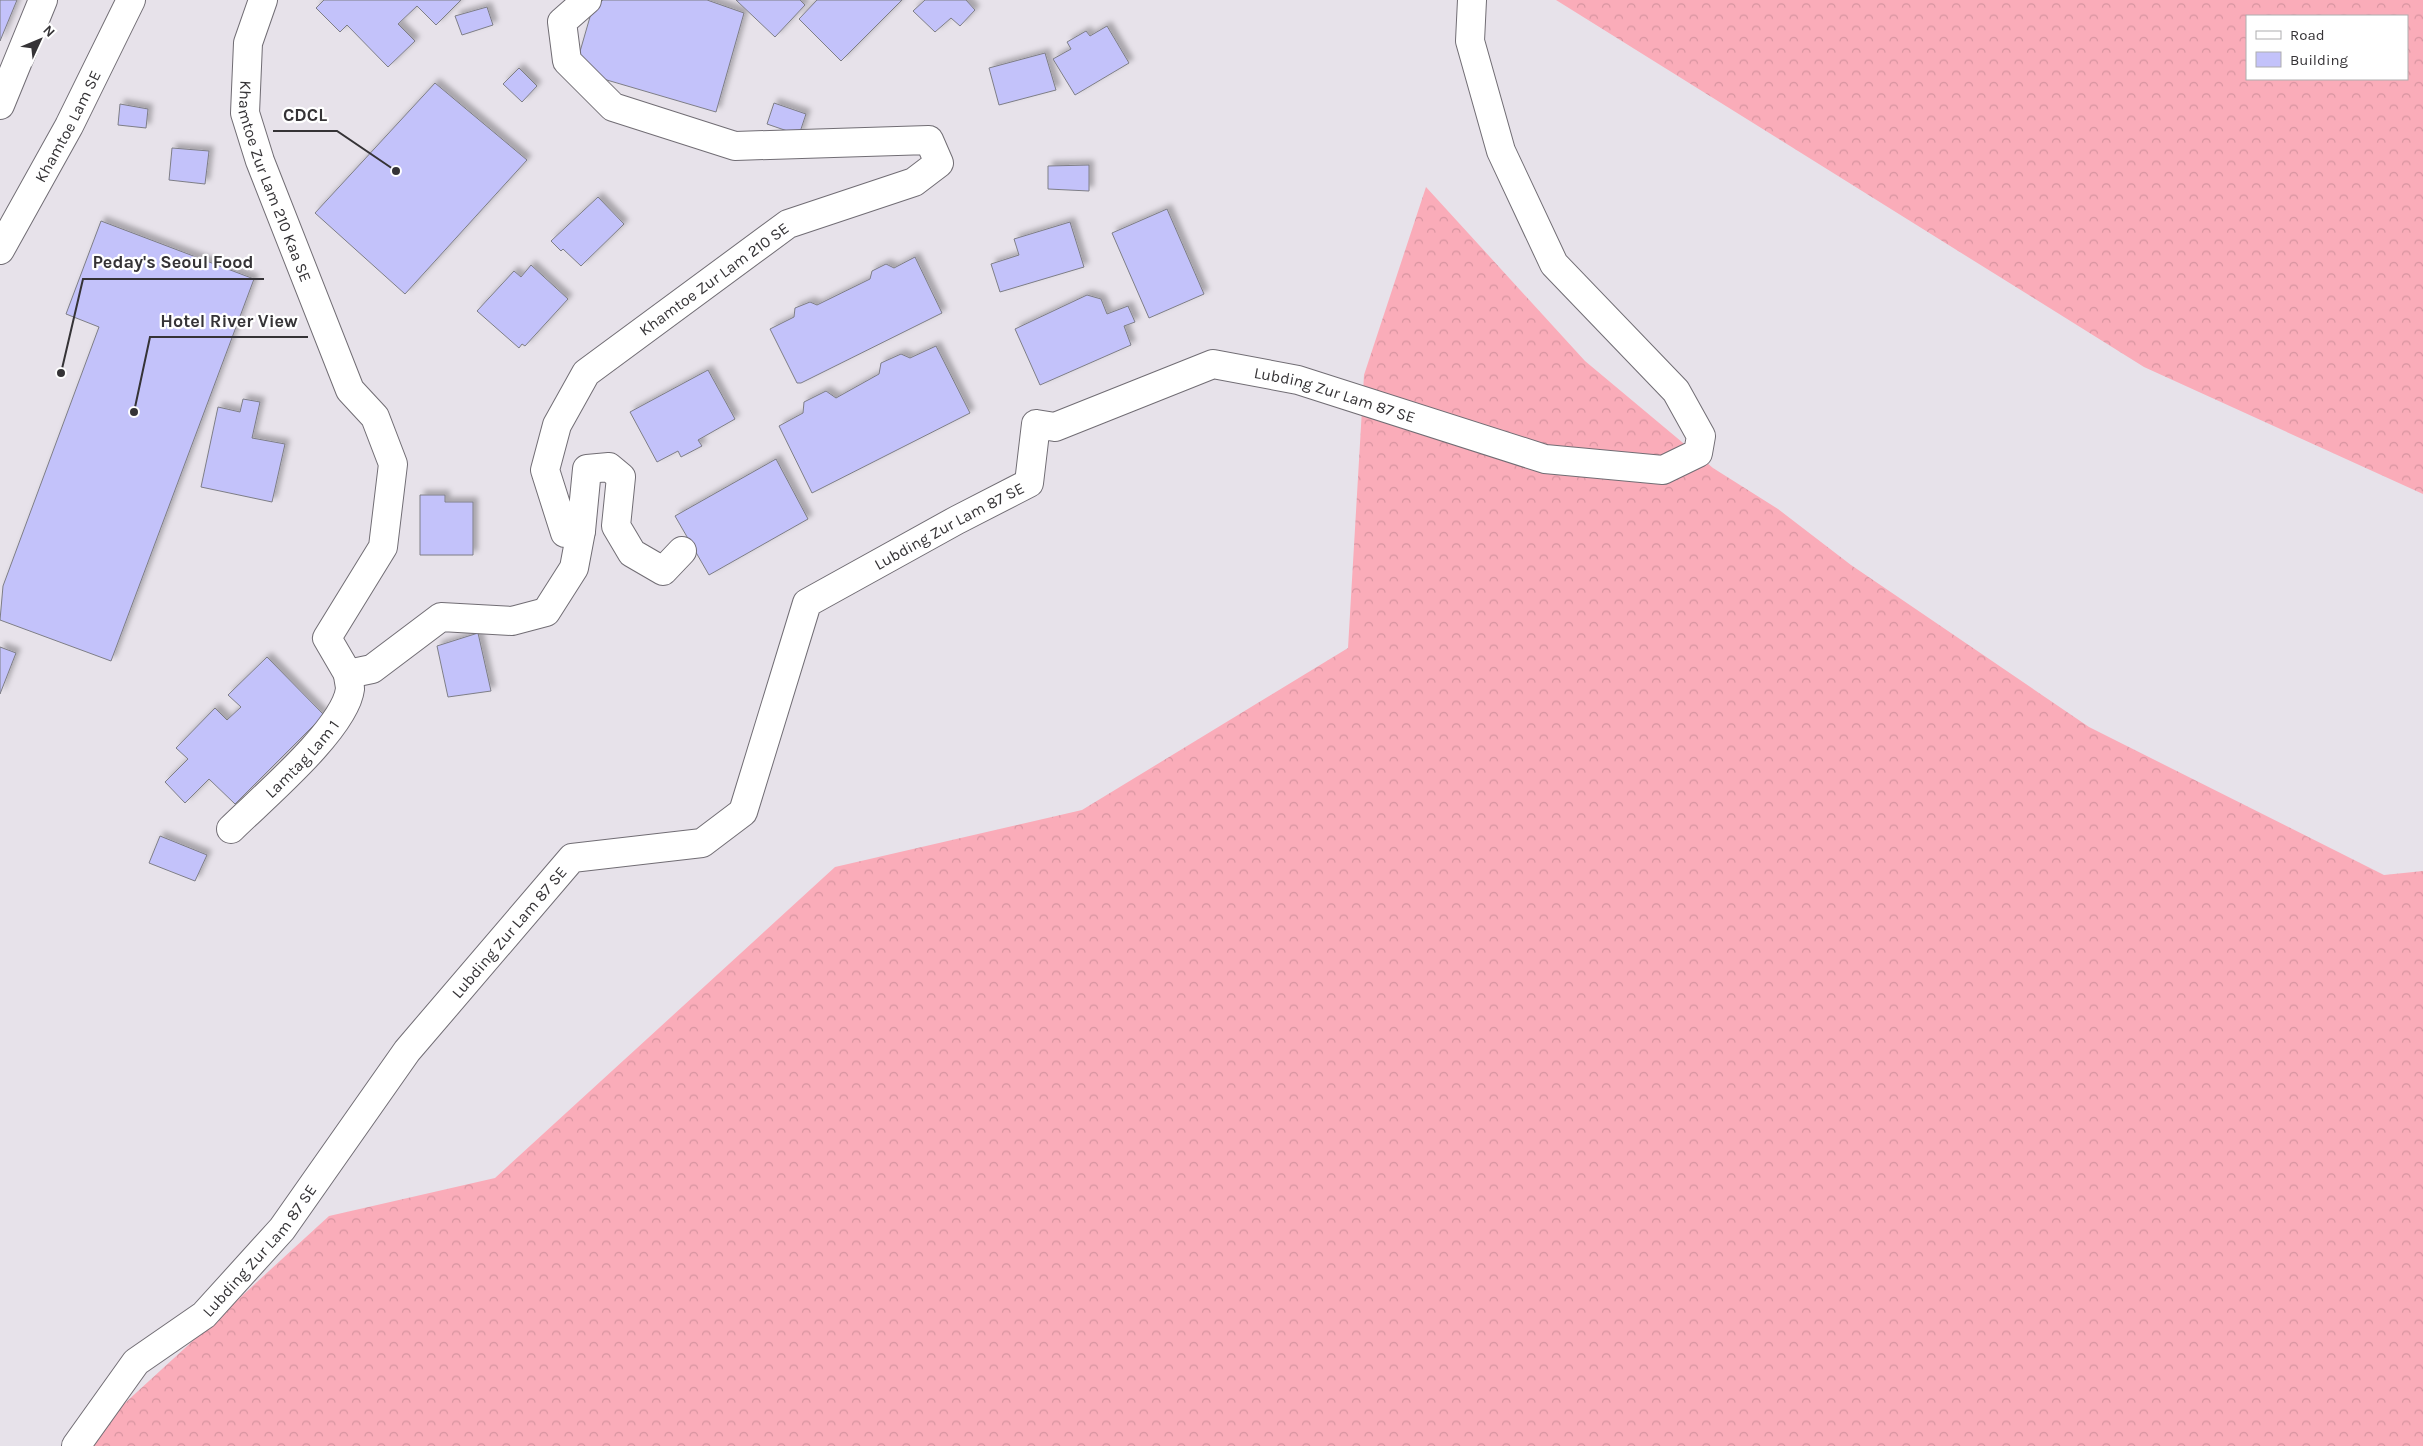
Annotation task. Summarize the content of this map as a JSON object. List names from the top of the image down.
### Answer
{
  "streets": {
    "street": [
      "Khamtoe Lam SE",
      "Khamtoe Zur Lam 210 Kaa SE",
      "Khamtoe Zur Lam 210 SE",
      "Lubding Zur Lam 87 SE",
      "Lamtag Lam 1"
    ]
  },
  "crossings": [
    ["Khamtoe Zur Lam 210 Kaa SE", "Lamtag Lam 1"]
  ],
  "places": ["CDCL", "Peday's Seoul Food", "Hotel River View"],
  "legend": ["Road", "Building"],
  "north": "top right"
}
